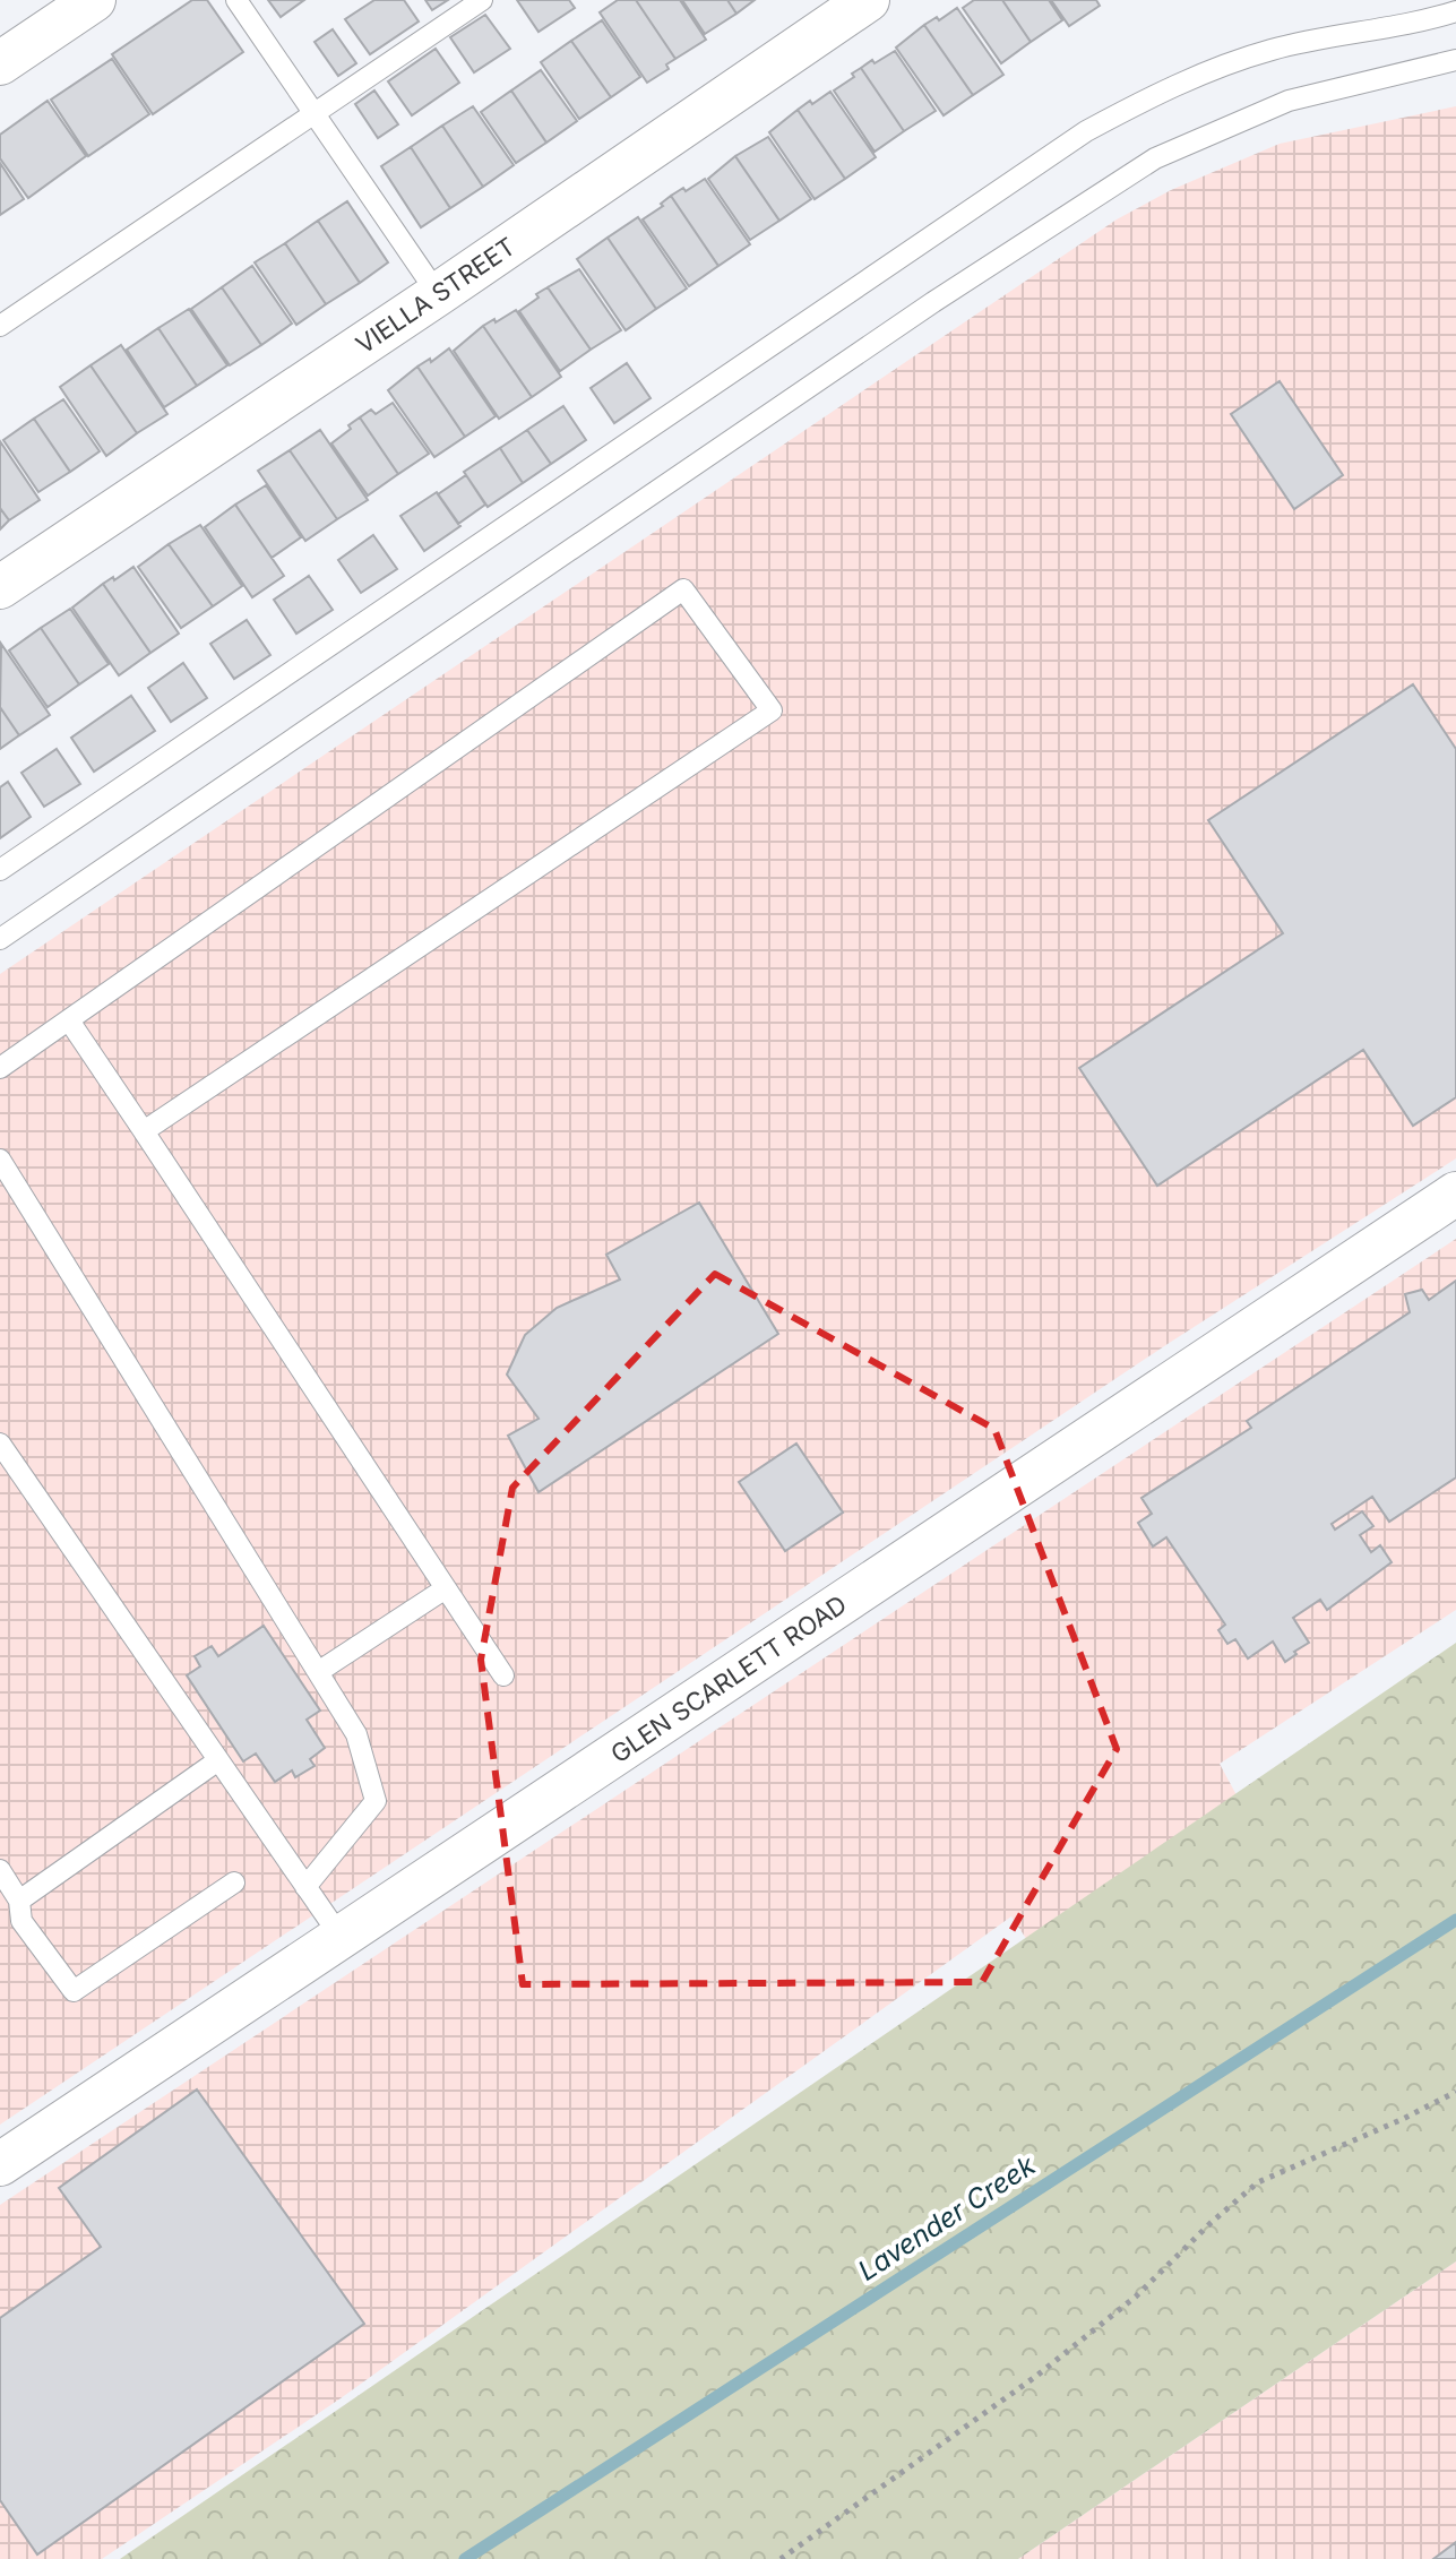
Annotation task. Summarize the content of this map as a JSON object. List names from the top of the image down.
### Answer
{
  "streets": {
    "street": ["VIELLA STREET", "GLEN SCARLETT ROAD"]
  },
  "water": ["Lavender Creek"]
}
